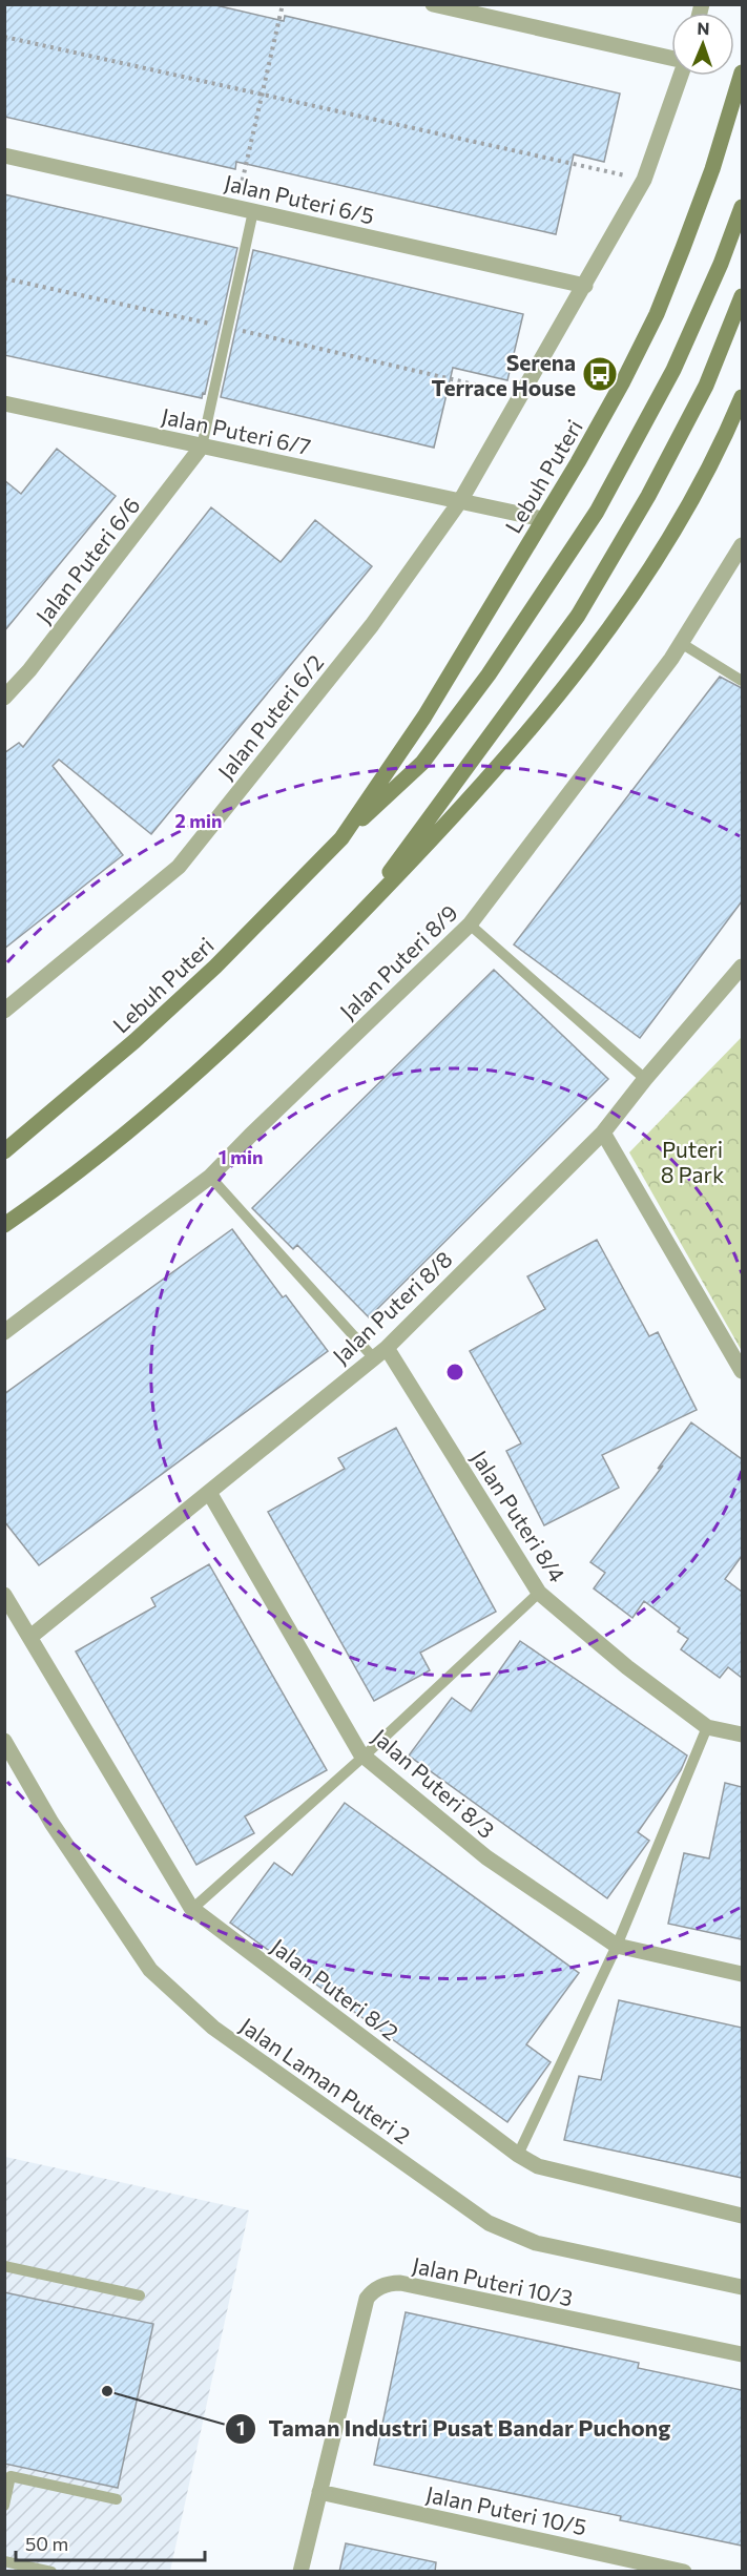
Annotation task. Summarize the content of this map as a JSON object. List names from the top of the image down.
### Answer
{
  "streets": {
    "main road": ["Lebuh Puteri"],
    "street": [
      "Jalan Puteri 6/5",
      "Jalan Puteri 6/7",
      "Jalan Puteri 6/6",
      "Jalan Puteri 6/2",
      "Jalan Puteri 8/9",
      "Jalan Puteri 8/8",
      "Jalan Puteri 8/4",
      "Jalan Puteri 8/3",
      "Jalan Puteri 8/2",
      "Jalan Laman Puteri 2",
      "Jalan Puteri 10/3",
      "Jalan Puteri 10/5"
    ]
  },
  "crossings": [
    ["Jalan Puteri 6/5", "Jalan Puteri 6/2"],
    ["Jalan Puteri 6/7", "Lebuh Puteri"],
    ["Jalan Puteri 6/7", "Jalan Puteri 6/6"],
    ["Jalan Puteri 6/7", "Jalan Puteri 6/2"],
    ["Jalan Puteri 8/8", "Jalan Puteri 8/4"],
    ["Jalan Puteri 8/8", "Jalan Puteri 8/3"],
    ["Jalan Puteri 8/8", "Jalan Puteri 8/2"],
    ["Jalan Puteri 10/3", "Jalan Puteri 10/5"]
  ],
  "parks": ["Puteri 8 Park"],
  "places": {
    "bus stop": ["Serena Terrace House"],
    "other": ["Taman Industri Pusat Bandar Puchong"]
  },
  "scale_bar": "50 m",
  "north": "top",
  "rings": ["2 min", "1 min"]
}
